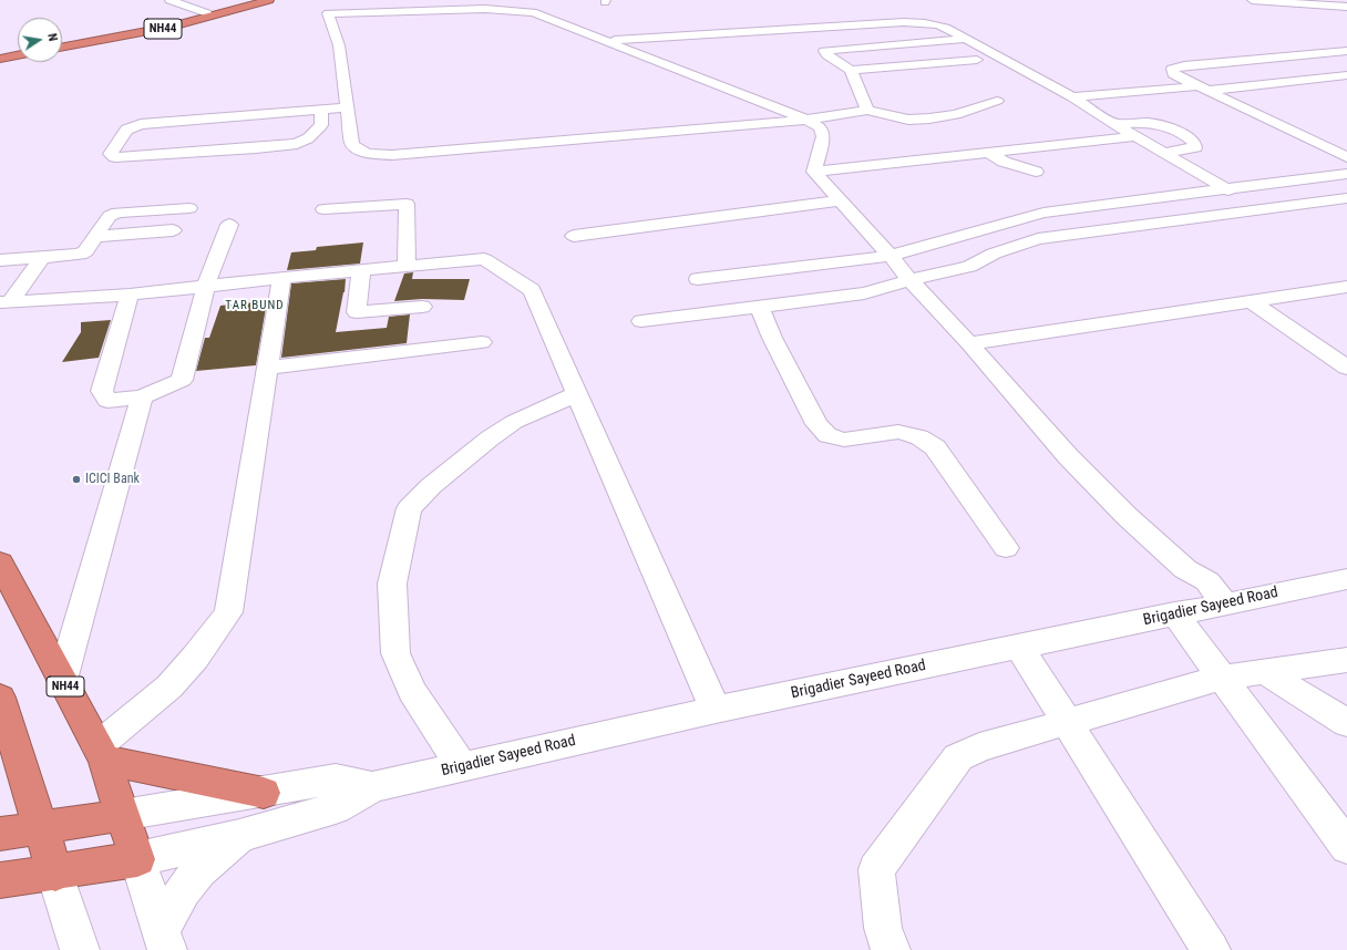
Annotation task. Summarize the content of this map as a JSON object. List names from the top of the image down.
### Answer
{
  "streets": {
    "highway": ["NH44"],
    "street": ["Brigadier Sayeed Road"]
  },
  "crossings": [
    ["NH44", "Brigadier Sayeed Road"]
  ],
  "districts": ["TAR BUND"],
  "places": ["ICICI Bank"],
  "north": "right"
}
